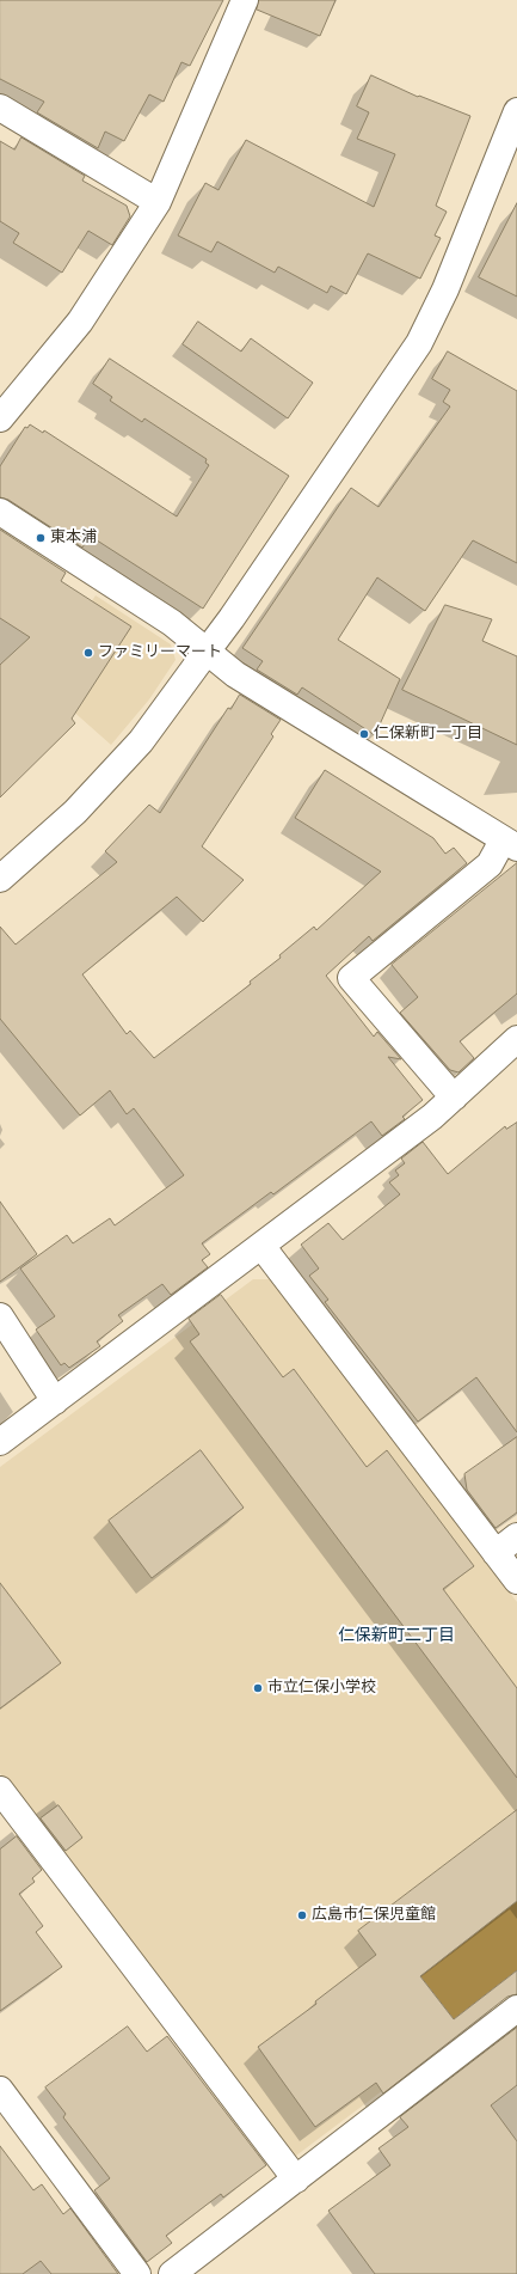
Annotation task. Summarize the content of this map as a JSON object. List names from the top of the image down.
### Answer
{
  "districts": ["仁保新町二丁目"],
  "places": [
    "東本浦",
    "ファミリーマート",
    "仁保新町一丁目",
    "市立仁保小学校",
    "広島市仁保児童館"
  ]
}
